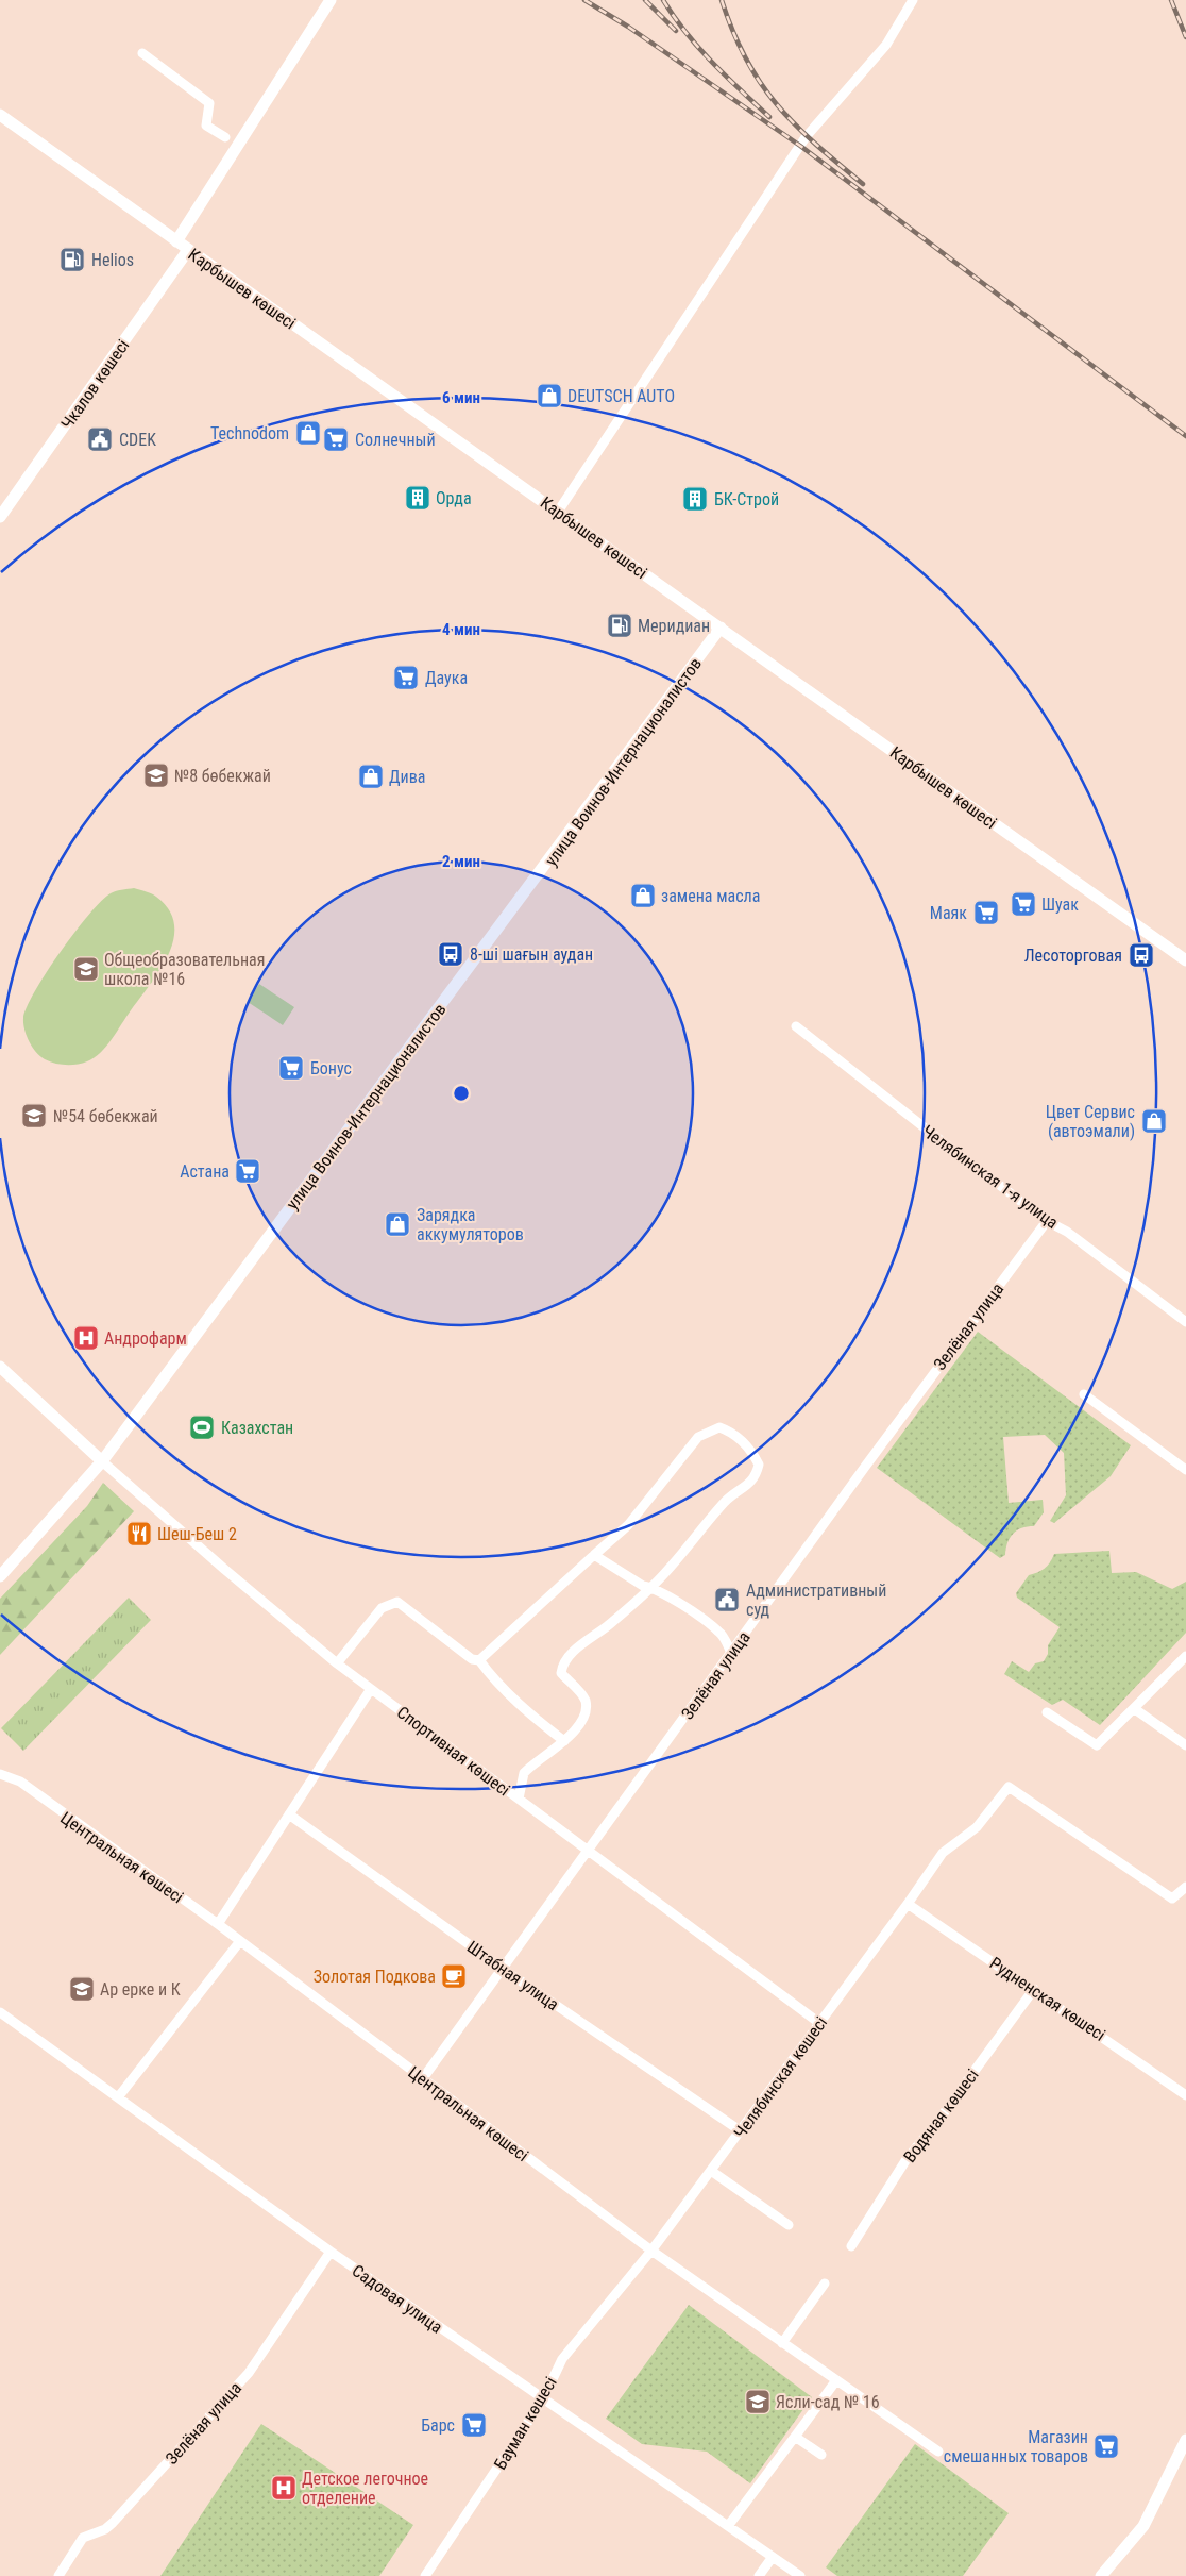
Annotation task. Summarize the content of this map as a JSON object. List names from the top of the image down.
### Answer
{
  "streets": {
    "street": [
      "Карбышев көшесі",
      "Чкалов көшесі",
      "улица Воинов-Интернационалистов",
      "Челябинская 1-я улица",
      "Зелёная улица",
      "Спортивная көшесі",
      "Центральная көшесі",
      "Штабная улица",
      "Рудненская көшесі",
      "Челябинская көшесі",
      "Водяная көшесі",
      "Садовая улица",
      "Бауман көшесі"
    ]
  },
  "crossings": [
    ["Карбышев көшесі", "Чкалов көшесі"],
    ["Карбышев көшесі", "улица Воинов-Интернационалистов"],
    ["улица Воинов-Интернационалистов", "Спортивная көшесі"],
    ["Челябинская 1-я улица", "Зелёная улица"],
    ["Зелёная улица", "Спортивная көшесі"],
    ["Зелёная улица", "Центральная көшесі"],
    ["Зелёная улица", "Штабная улица"],
    ["Зелёная улица", "Садовая улица"],
    ["Спортивная көшесі", "Челябинская көшесі"],
    ["Центральная көшесі", "Челябинская көшесі"],
    ["Центральная көшесі", "Бауман көшесі"],
    ["Штабная улица", "Челябинская көшесі"],
    ["Рудненская көшесі", "Челябинская көшесі"],
    ["Рудненская көшесі", "Водяная көшесі"],
    ["Челябинская көшесі", "Бауман көшесі"],
    ["Садовая улица", "Бауман көшесі"]
  ],
  "places": {
    "fuel station": ["Helios", "Меридиан"],
    "shop": [
      "DEUTSCH AUTO",
      "Technodom",
      "Дива",
      "замена масла",
      "Цвет Сервис (автоэмали)",
      "Зарядка аккумуляторов"
    ],
    "public building": ["CDEK", "Административный суд"],
    "supermarket": [
      "Солнечный",
      "Даука",
      "Шуак",
      "Маяк",
      "Бонус",
      "Астана",
      "Барс",
      "Магазин смешанных товаров"
    ],
    "building": ["Орда", "БК-Строй"],
    "school or university": [
      "№8 бөбекжай",
      "Общеобразовательная школа №16",
      "№54 бөбекжай",
      "Ар ерке и К",
      "Ясли-сад № 16"
    ],
    "bus stop": ["8-ші шағын аудан", "Лесоторговая"],
    "hospital": ["Андрофарм", "Детское легочное отделение"],
    "sports": ["Казахстан"],
    "restaurant": ["Шеш-Беш 2"],
    "cafe": ["Золотая Подкова"]
  },
  "rings": ["6 мин", "4 мин", "2 мин"]
}
